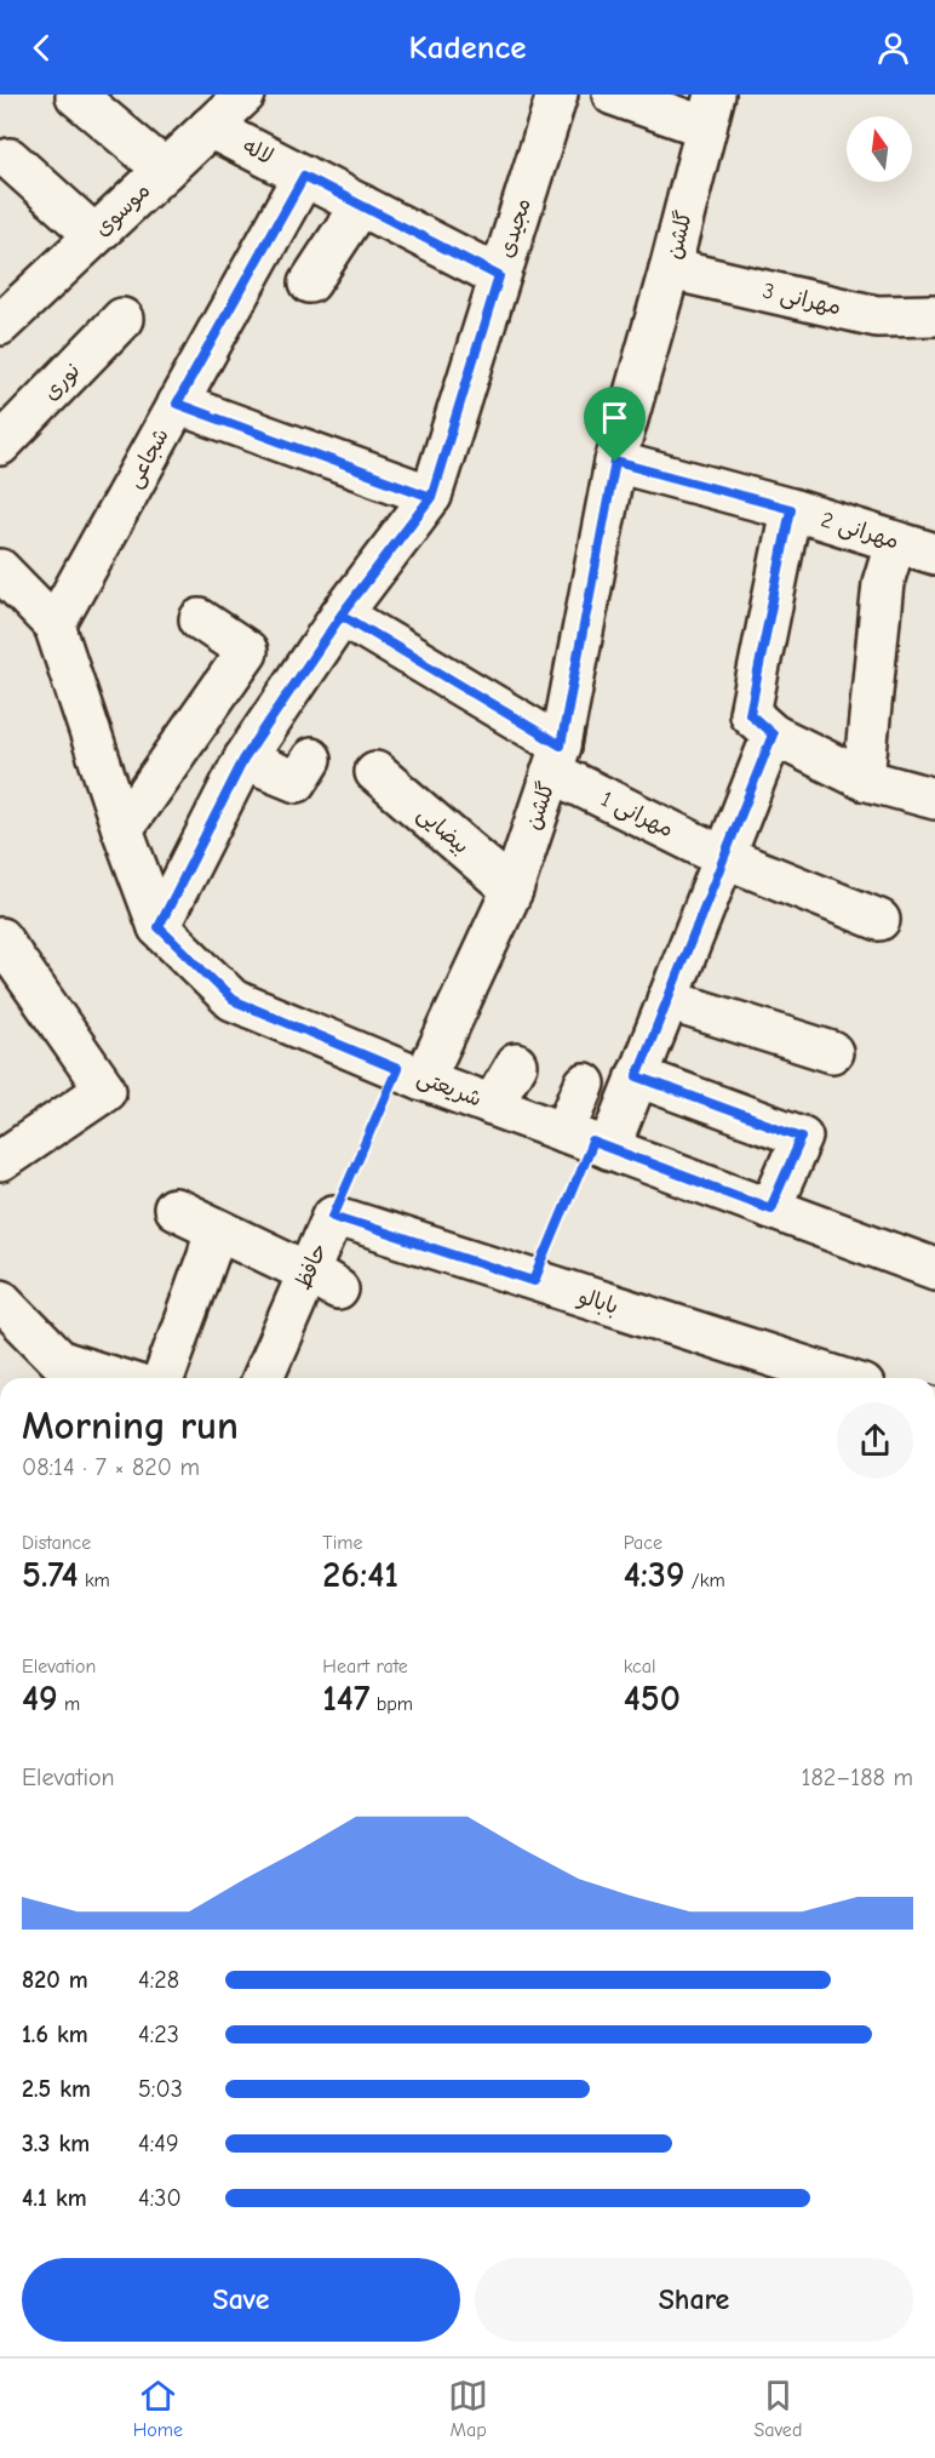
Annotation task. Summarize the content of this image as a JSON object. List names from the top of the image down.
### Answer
{
  "streets": {
    "street": [
      "لاله",
      "موسوی",
      "مجیدی",
      "گلشن",
      "مهرانی 3",
      "نوری",
      "شجاعی",
      "مهرانی 2",
      "مهرانی 1",
      "بیضایی",
      "شریعتی",
      "حافظ",
      "بابالو"
    ]
  },
  "crossings": [
    ["لاله", "موسوی"],
    ["لاله", "مجیدی"],
    ["لاله", "شجاعی"],
    ["مجیدی", "مهرانی 1"],
    ["مجیدی", "شریعتی"],
    ["گلشن", "مهرانی 3"],
    ["گلشن", "مهرانی 2"],
    ["گلشن", "مهرانی 1"],
    ["گلشن", "بیضایی"],
    ["گلشن", "شریعتی"],
    ["گلشن", "حافظ"],
    ["شجاعی", "شریعتی"],
    ["شریعتی", "حافظ"],
    ["حافظ", "بابالو"]
  ],
  "north": "top",
  "page": {
    "header": "Kadence",
    "heading": ["Morning run", "08:14 · 7 × 820 m"],
    "stats": [
      ["Distance", "5.74 km"],
      ["Time", "26:41"],
      ["Pace", "4:39 /km"],
      ["Elevation", "49 m"],
      ["Heart rate", "147 bpm"],
      ["kcal", "450"]
    ],
    "chart": ["Elevation", "182–188 m"],
    "list": [
      {
        "name": "820 m",
        "note": "4:28"
      },
      {
        "name": "1.6 km",
        "note": "4:23"
      },
      {
        "name": "2.5 km",
        "note": "5:03"
      },
      {
        "name": "3.3 km",
        "note": "4:49"
      },
      {
        "name": "4.1 km",
        "note": "4:30"
      }
    ],
    "buttons": ["Save", "Share"],
    "tabs": ["Home", "Map", "Saved"]
  }
}
